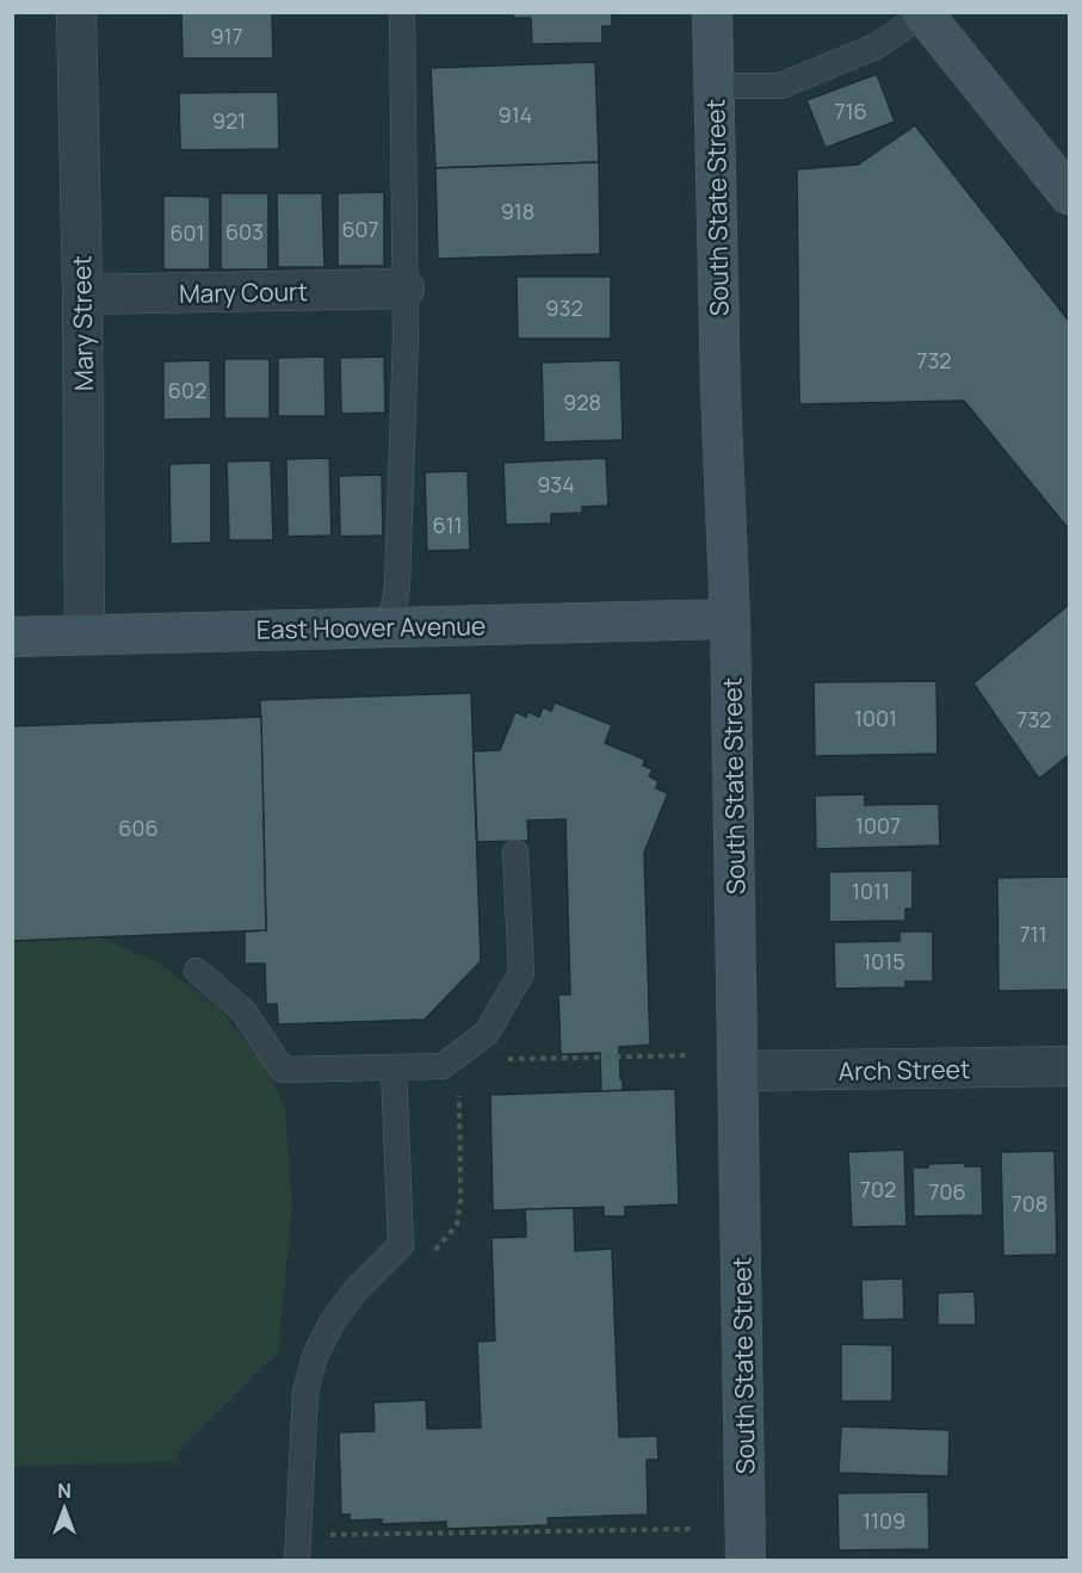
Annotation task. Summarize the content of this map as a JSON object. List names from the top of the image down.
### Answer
{
  "streets": {
    "main road": ["South State Street", "East Hoover Avenue"],
    "street": ["Mary Court", "Mary Street", "Arch Street"]
  },
  "crossings": [
    ["South State Street", "East Hoover Avenue"],
    ["South State Street", "Arch Street"],
    ["Mary Court", "Mary Street"],
    ["Mary Street", "East Hoover Avenue"]
  ],
  "house_numbers": [
    "917",
    "716",
    "914",
    "921",
    "918",
    "607",
    "603",
    "601",
    "932",
    "732",
    "602",
    "928",
    "934",
    "611",
    "1001",
    "732",
    "1007",
    "606",
    "1011",
    "711",
    "1015",
    "702",
    "706",
    "708",
    "1109"
  ],
  "north": "top"
}
